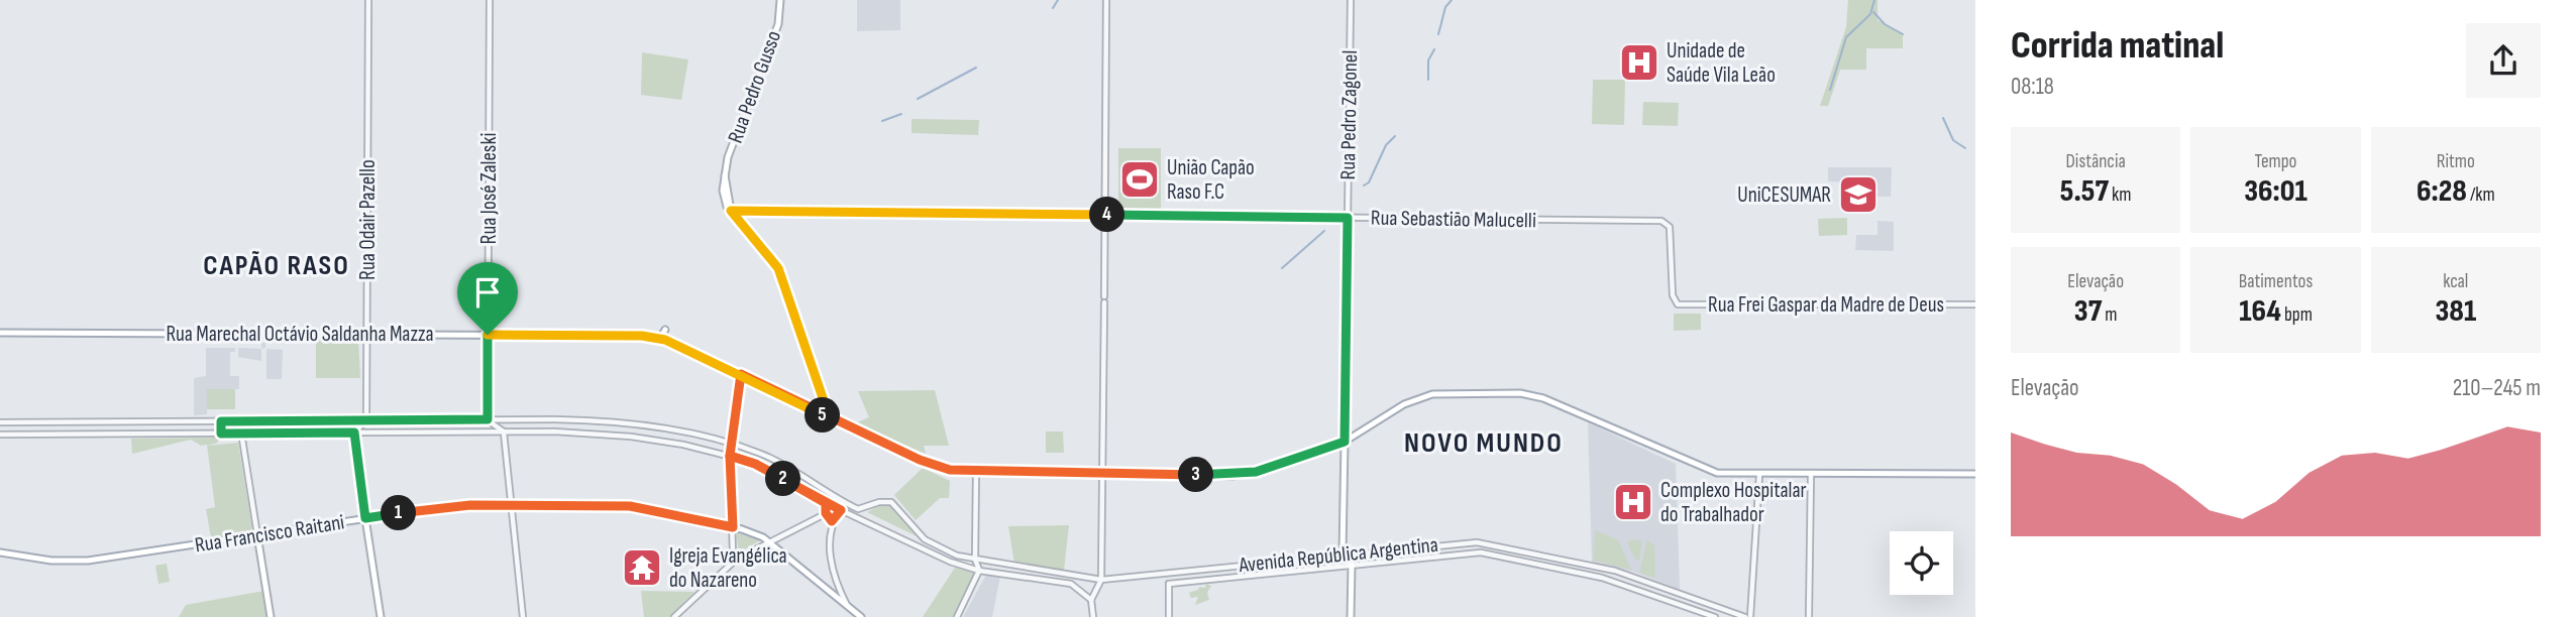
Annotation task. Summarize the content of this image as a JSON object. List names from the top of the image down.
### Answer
{
  "streets": {
    "main road": [
      "Rua Pedro Gusso",
      "Rua Pedro Zagonel",
      "Rua Marechal Octávio Saldanha Mazza",
      "Rua Francisco Raitani"
    ],
    "street": [
      "Rua José Zaleski",
      "Rua Sebastião Malucelli",
      "Rua Odair Pazello",
      "Rua Frei Gaspar da Madre de Deus",
      "Avenida República Argentina"
    ]
  },
  "crossings": [
    ["Rua Pedro Gusso", "Rua Sebastião Malucelli"],
    ["Rua Pedro Gusso", "Rua Marechal Octávio Saldanha Mazza"],
    ["Rua Pedro Zagonel", "Rua Sebastião Malucelli"],
    ["Rua Pedro Zagonel", "Rua Marechal Octávio Saldanha Mazza"],
    ["Rua Pedro Zagonel", "Avenida República Argentina"],
    ["Rua José Zaleski", "Rua Marechal Octávio Saldanha Mazza"],
    ["Rua Sebastião Malucelli", "Rua Frei Gaspar da Madre de Deus"],
    ["Rua Odair Pazello", "Rua Marechal Octávio Saldanha Mazza"]
  ],
  "districts": ["CAPÃO RASO", "NOVO MUNDO"],
  "places": {
    "hospital": ["Unidade de Saúde Vila Leão", "Complexo Hospitalar do Trabalhador"],
    "sports": ["União Capão Raso F.C"],
    "school or university": ["UniCESUMAR"],
    "temple": ["Igreja Evangélica do Nazareno"]
  },
  "page": {
    "heading": ["Corrida matinal", "08:18"],
    "stats": [
      ["Distância", "5.57 km"],
      ["Tempo", "36:01"],
      ["Ritmo", "6:28 /km"],
      ["Elevação", "37 m"],
      ["Batimentos", "164 bpm"],
      ["kcal", "381"]
    ],
    "pins": [
      "4",
      "5",
      "3",
      "2",
      "1"
    ],
    "chart": ["Elevação", "210–245 m"]
  }
}
